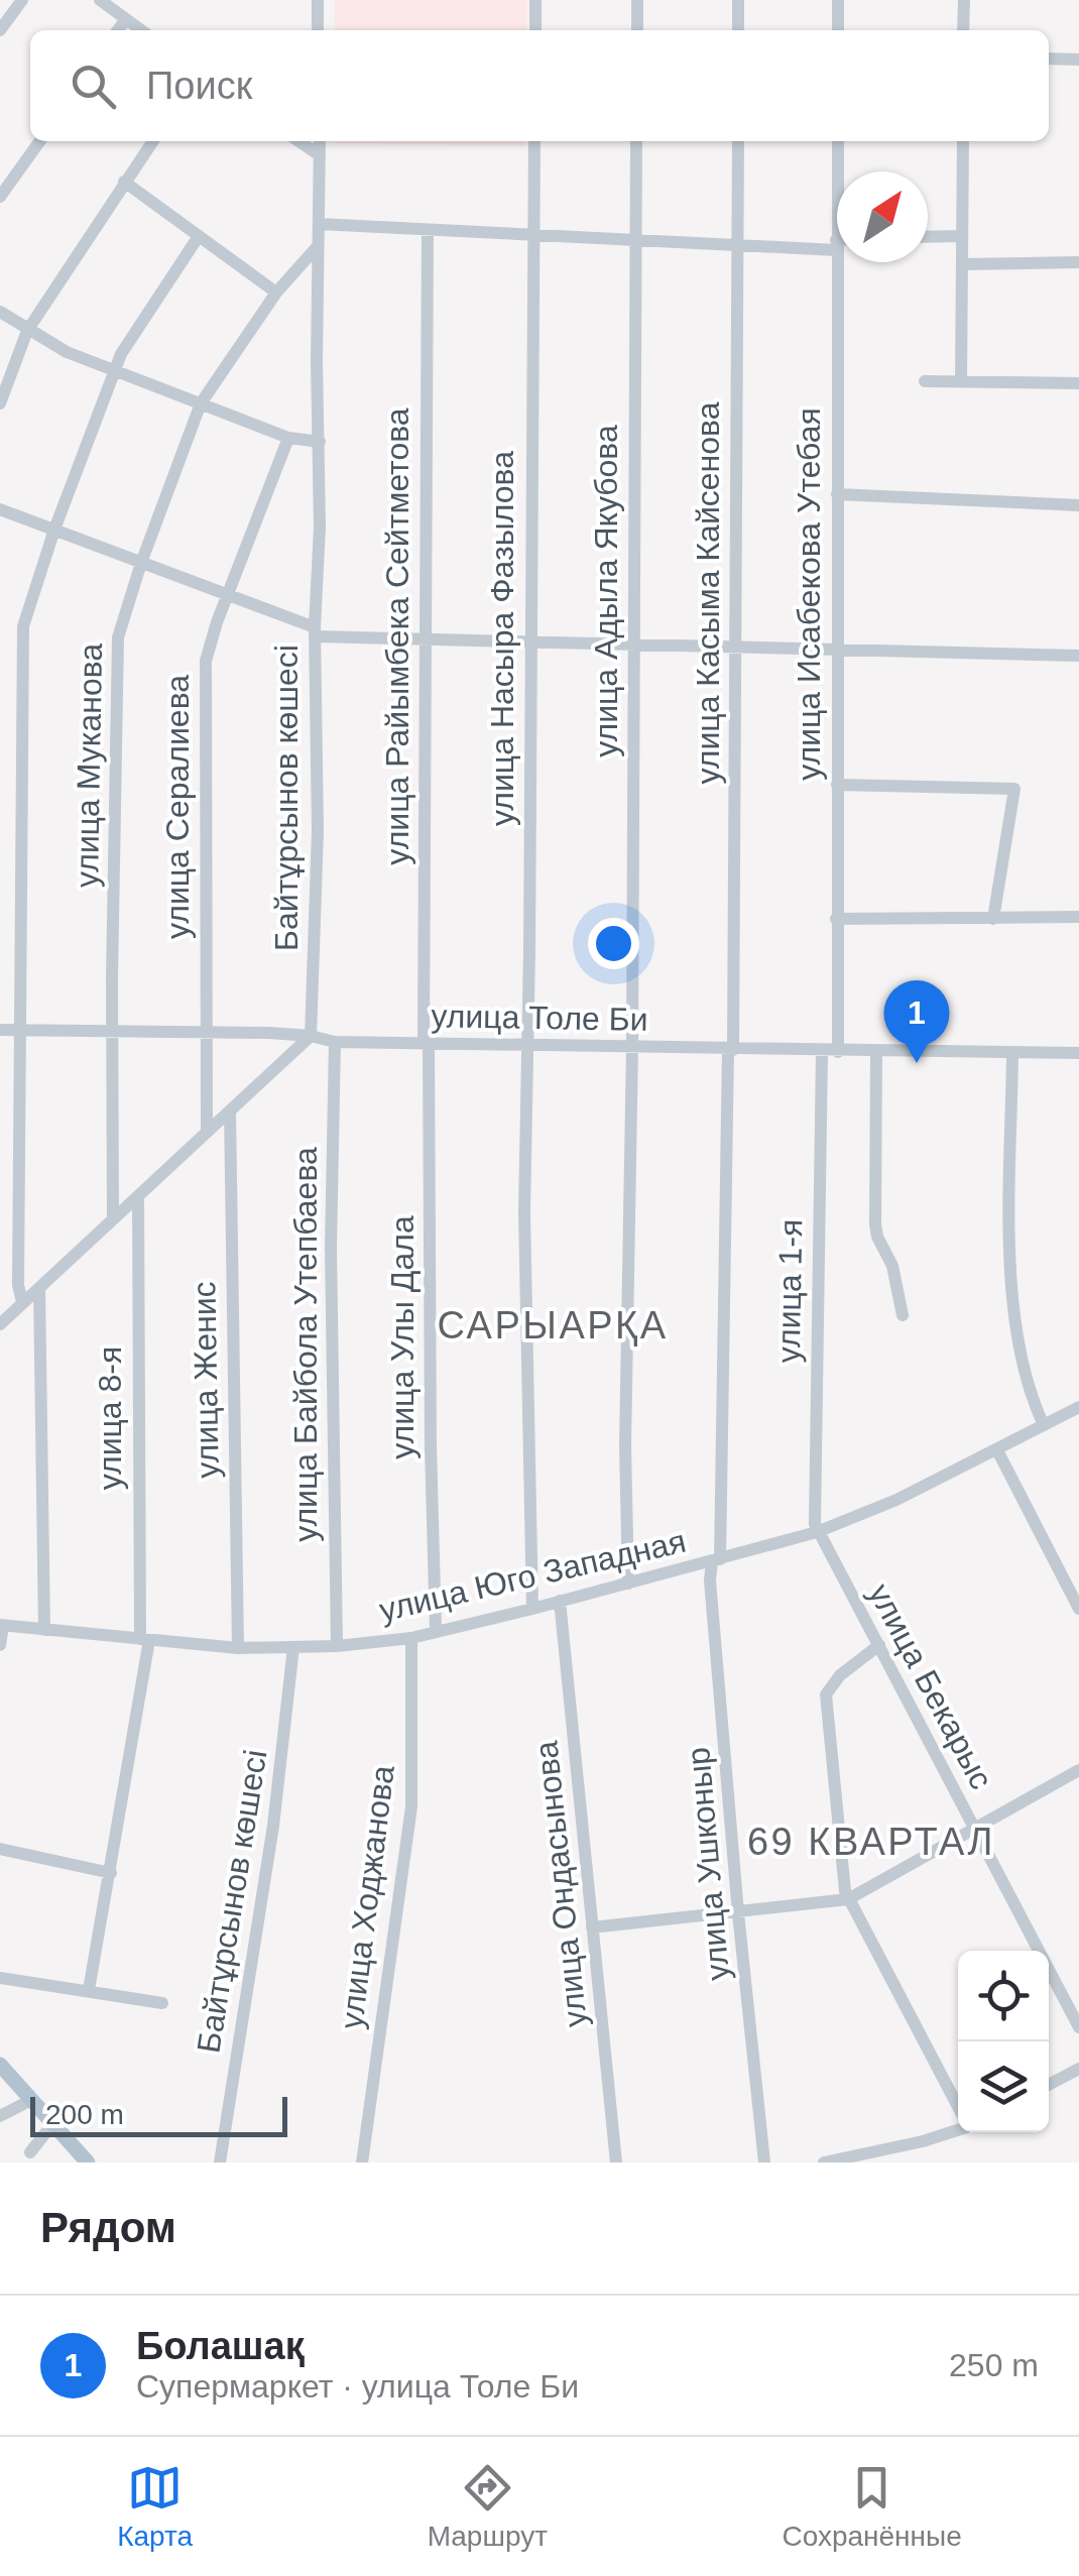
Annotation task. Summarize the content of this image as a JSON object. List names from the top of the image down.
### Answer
{
  "streets": {
    "street": [
      "улица Адыла Якубова",
      "улица Касыма Кайсенова",
      "улица Исабекова Утебая",
      "улица Райымбека Сейтметова",
      "улица Насыра Фазылова",
      "улица Муканова",
      "Байтұрсынов көшесі",
      "улица Сералиева",
      "улица Толе Би",
      "улица 1-я",
      "улица Улы Дала",
      "улица Байбола Утепбаева",
      "улица Женис",
      "улица 8-я",
      "улица Юго Западная",
      "улица Бекарыс",
      "улица Ушконыр",
      "улица Ондасынова",
      "улица Ходжанова"
    ]
  },
  "crossings": [
    ["улица Адыла Якубова", "улица Толе Би"],
    ["улица Адыла Якубова", "улица Юго Западная"],
    ["улица Касыма Кайсенова", "улица Толе Би"],
    ["улица Касыма Кайсенова", "улица Юго Западная"],
    ["улица Касыма Кайсенова", "улица Ушконыр"],
    ["улица Исабекова Утебая", "улица Толе Би"],
    ["улица Райымбека Сейтметова", "улица Толе Би"],
    ["улица Райымбека Сейтметова", "улица Улы Дала"],
    ["улица Насыра Фазылова", "улица Толе Би"],
    ["улица Насыра Фазылова", "улица Юго Западная"],
    ["улица Муканова", "Байтұрсынов көшесі"],
    ["улица Муканова", "улица Толе Би"],
    ["Байтұрсынов көшесі", "улица Толе Би"],
    ["Байтұрсынов көшесі", "улица Юго Западная"],
    ["улица Сералиева", "улица Толе Би"],
    ["улица Толе Би", "улица 1-я"],
    ["улица Толе Би", "улица Улы Дала"],
    ["улица Толе Би", "улица Байбола Утепбаева"],
    ["улица 1-я", "улица Юго Западная"],
    ["улица 1-я", "улица Бекарыс"],
    ["улица Улы Дала", "улица Юго Западная"],
    ["улица Байбола Утепбаева", "улица Юго Западная"],
    ["улица Женис", "улица Юго Западная"],
    ["улица 8-я", "улица Юго Западная"],
    ["улица Юго Западная", "улица Бекарыс"],
    ["улица Юго Западная", "улица Ушконыр"],
    ["улица Юго Западная", "улица Ондасынова"],
    ["улица Юго Западная", "улица Ходжанова"]
  ],
  "districts": ["САРЫАРҚА", "69 КВАРТАЛ"],
  "scale_bar": "200 m",
  "north": "top right",
  "page": {
    "search": "Поиск",
    "pins": "1",
    "scale": "200 m",
    "heading": "Рядом",
    "list": [
      {
        "mark": "1",
        "name": "Болашақ",
        "note": "Супермаркет · улица Толе Би",
        "value": "250 m"
      }
    ],
    "nav": ["Карта", "Маршрут", "Сохранённые"]
  }
}
